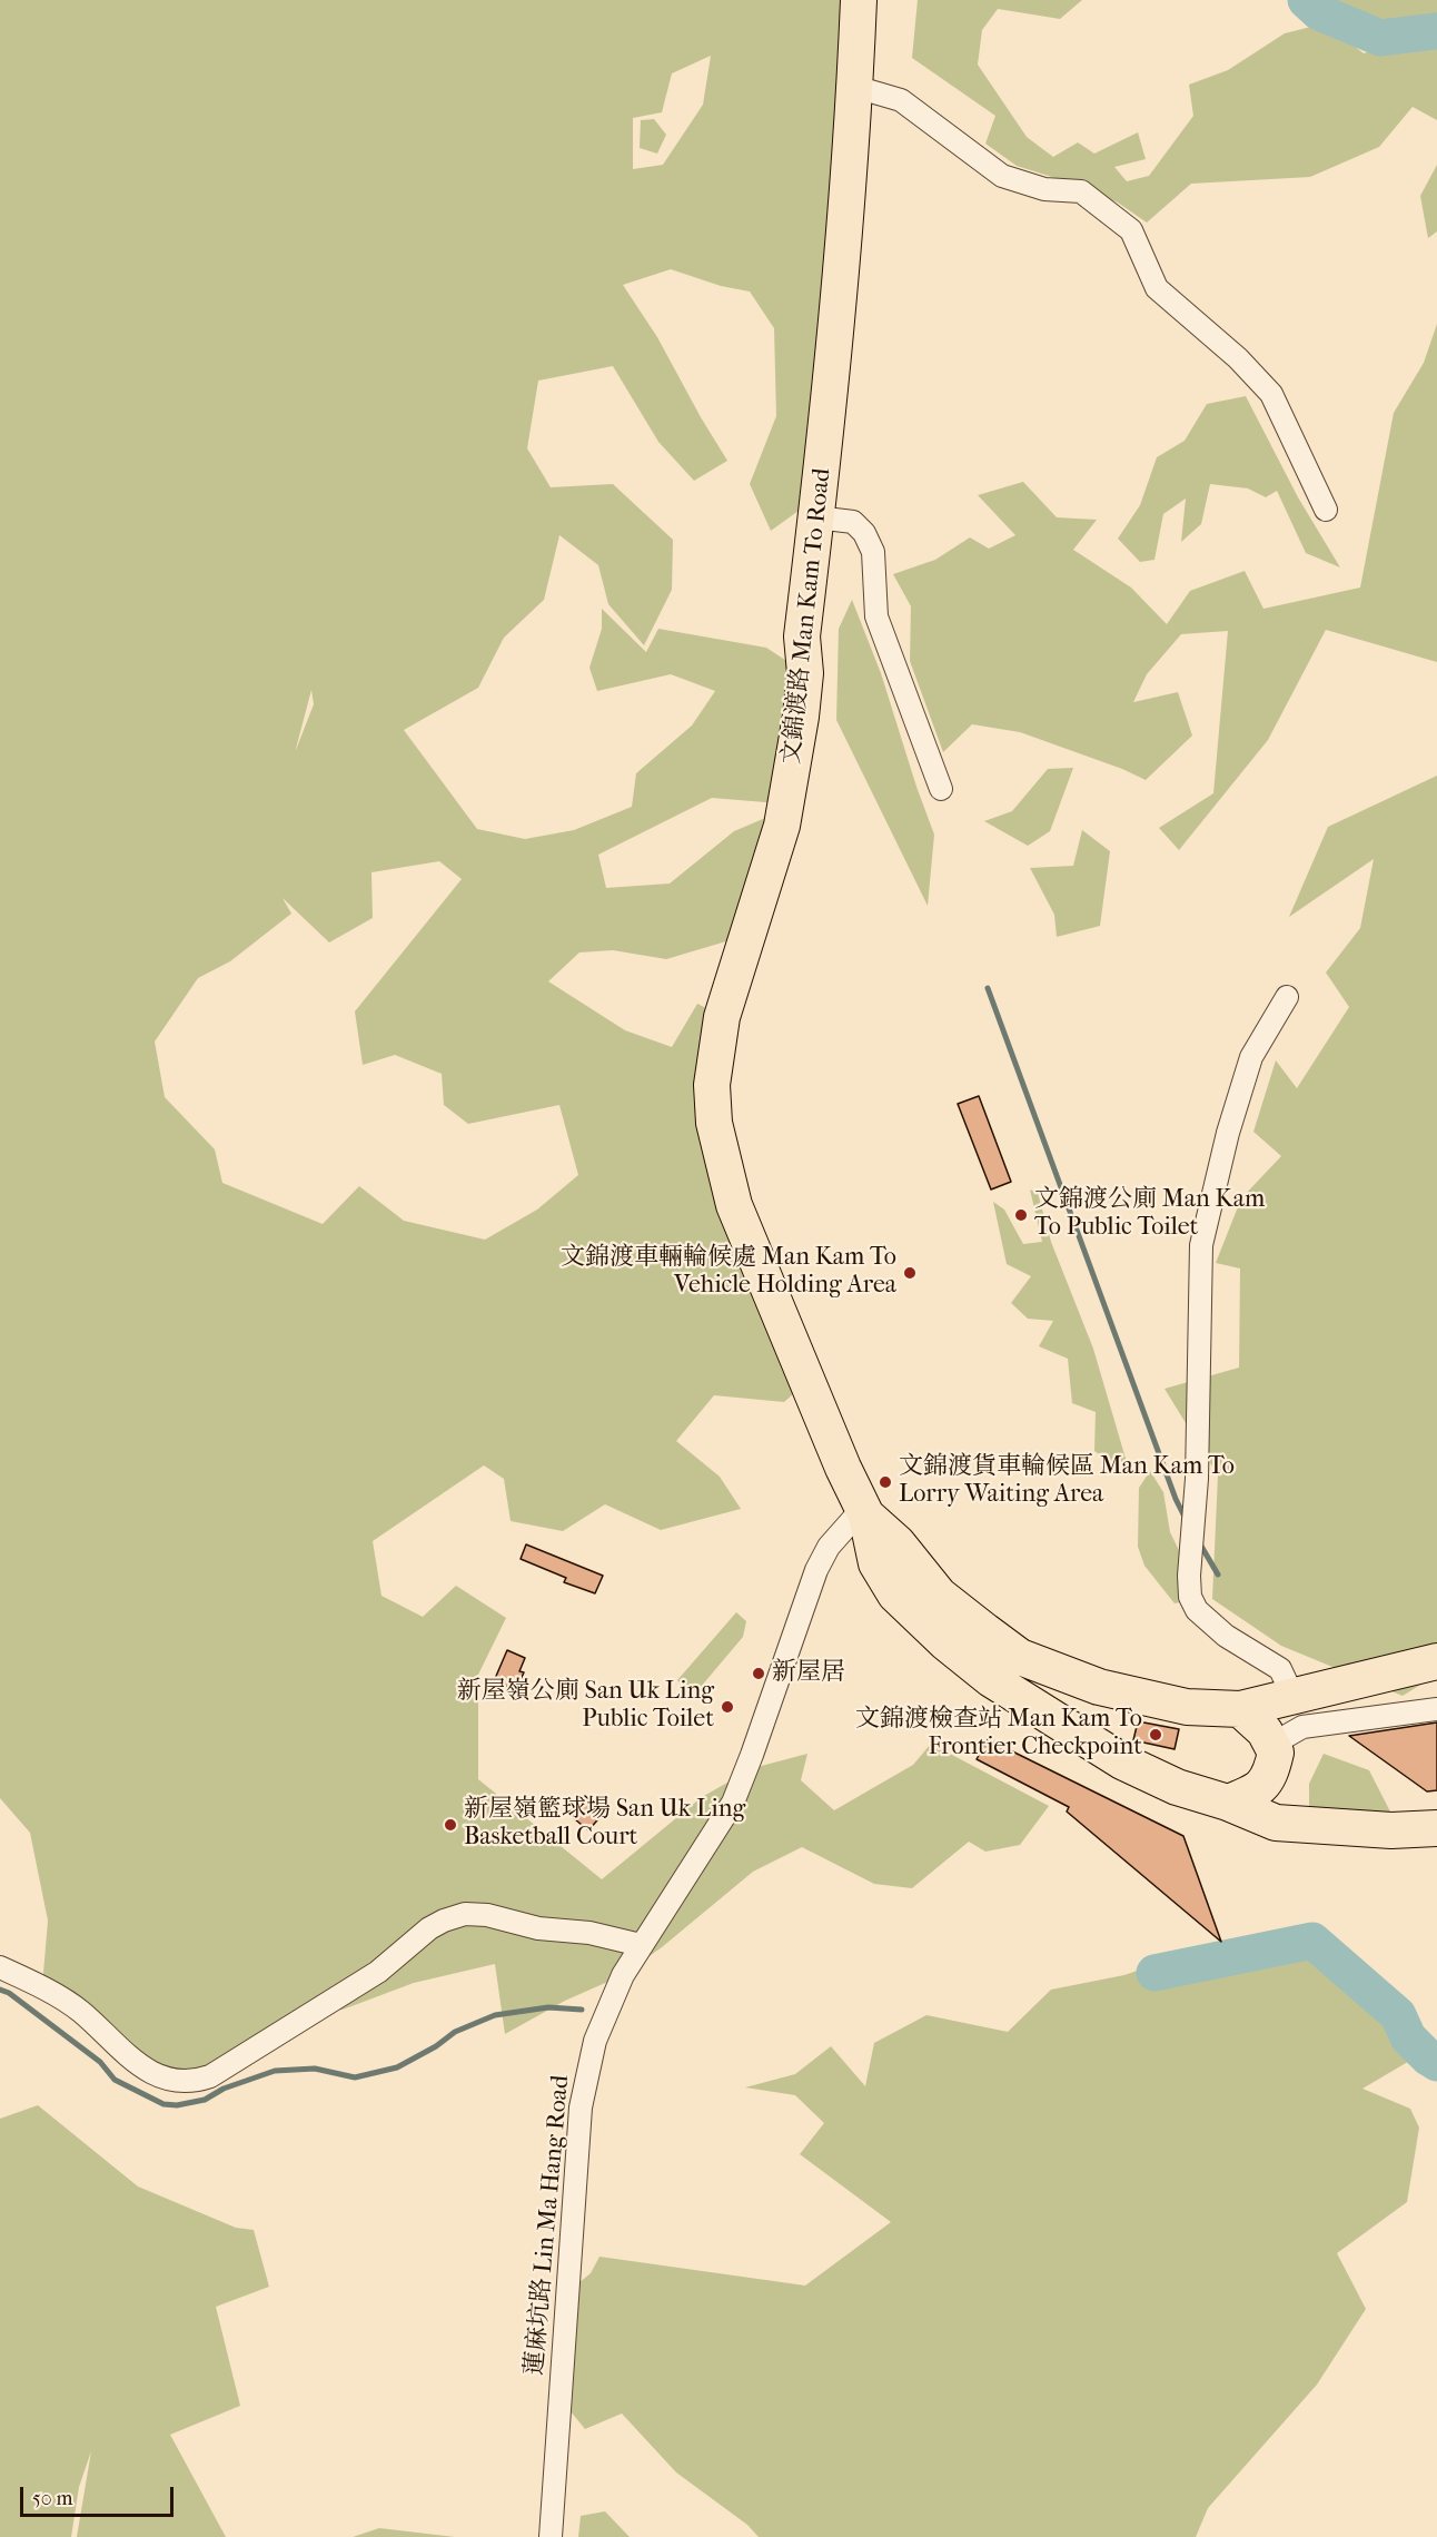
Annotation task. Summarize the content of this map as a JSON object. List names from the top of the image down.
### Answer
{
  "streets": {
    "main road": ["文錦渡路 Man Kam To Road"],
    "street": ["蓮麻坑路 Lin Ma Hang Road"]
  },
  "crossings": [
    ["文錦渡路 Man Kam To Road", "蓮麻坑路 Lin Ma Hang Road"]
  ],
  "places": [
    "文錦渡公廁 Man Kam To Public Toilet",
    "文錦渡車輛輪候處 Man Kam To Vehicle Holding Area",
    "文錦渡貨車輪候區 Man Kam To Lorry Waiting Area",
    "新屋居",
    "新屋嶺公廁 San Uk Ling Public Toilet",
    "文錦渡檢查站 Man Kam To Frontier Checkpoint",
    "新屋嶺籃球場 San Uk Ling Basketball Court"
  ],
  "scale_bar": "50 m"
}
